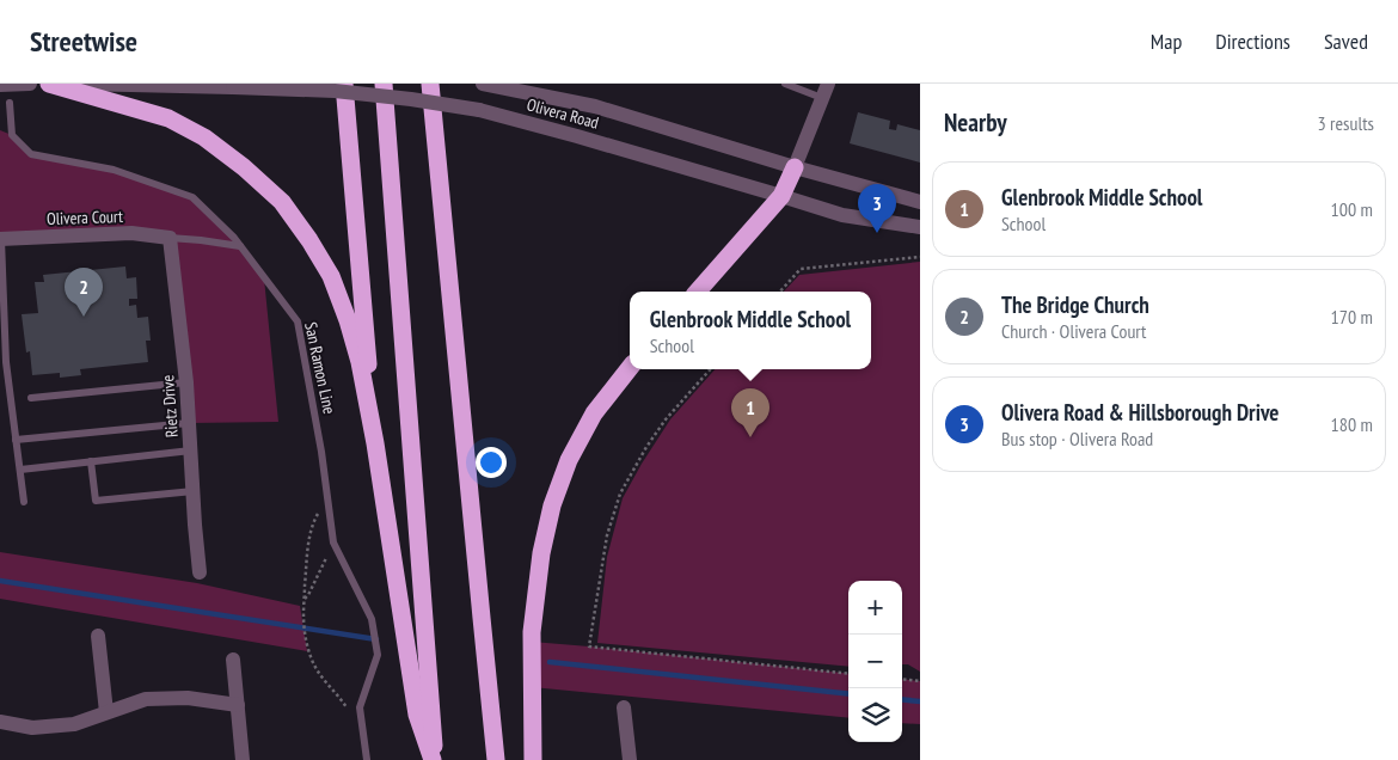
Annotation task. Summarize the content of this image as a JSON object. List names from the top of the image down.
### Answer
{
  "streets": {
    "street": ["Olivera Road", "Olivera Court", "Rietz Drive"],
    "lane": ["San Ramon Line"]
  },
  "crossings": [
    ["Olivera Court", "Rietz Drive"]
  ],
  "page": {
    "header": "Streetwise",
    "nav": ["Map", "Directions", "Saved"],
    "heading": ["Nearby", "3 results"],
    "list": [
      {
        "mark": "1",
        "name": "Glenbrook Middle School",
        "note": "School",
        "value": "100 m"
      },
      {
        "mark": "2",
        "name": "The Bridge Church",
        "note": "Church · Olivera Court",
        "value": "170 m"
      },
      {
        "mark": "3",
        "name": "Olivera Road & Hillsborough Drive",
        "note": "Bus stop · Olivera Road",
        "value": "180 m"
      }
    ],
    "pins": ["3", "2", "1"],
    "popup": ["Glenbrook Middle School", "School"],
    "map_buttons": ["+", "−"]
  }
}
